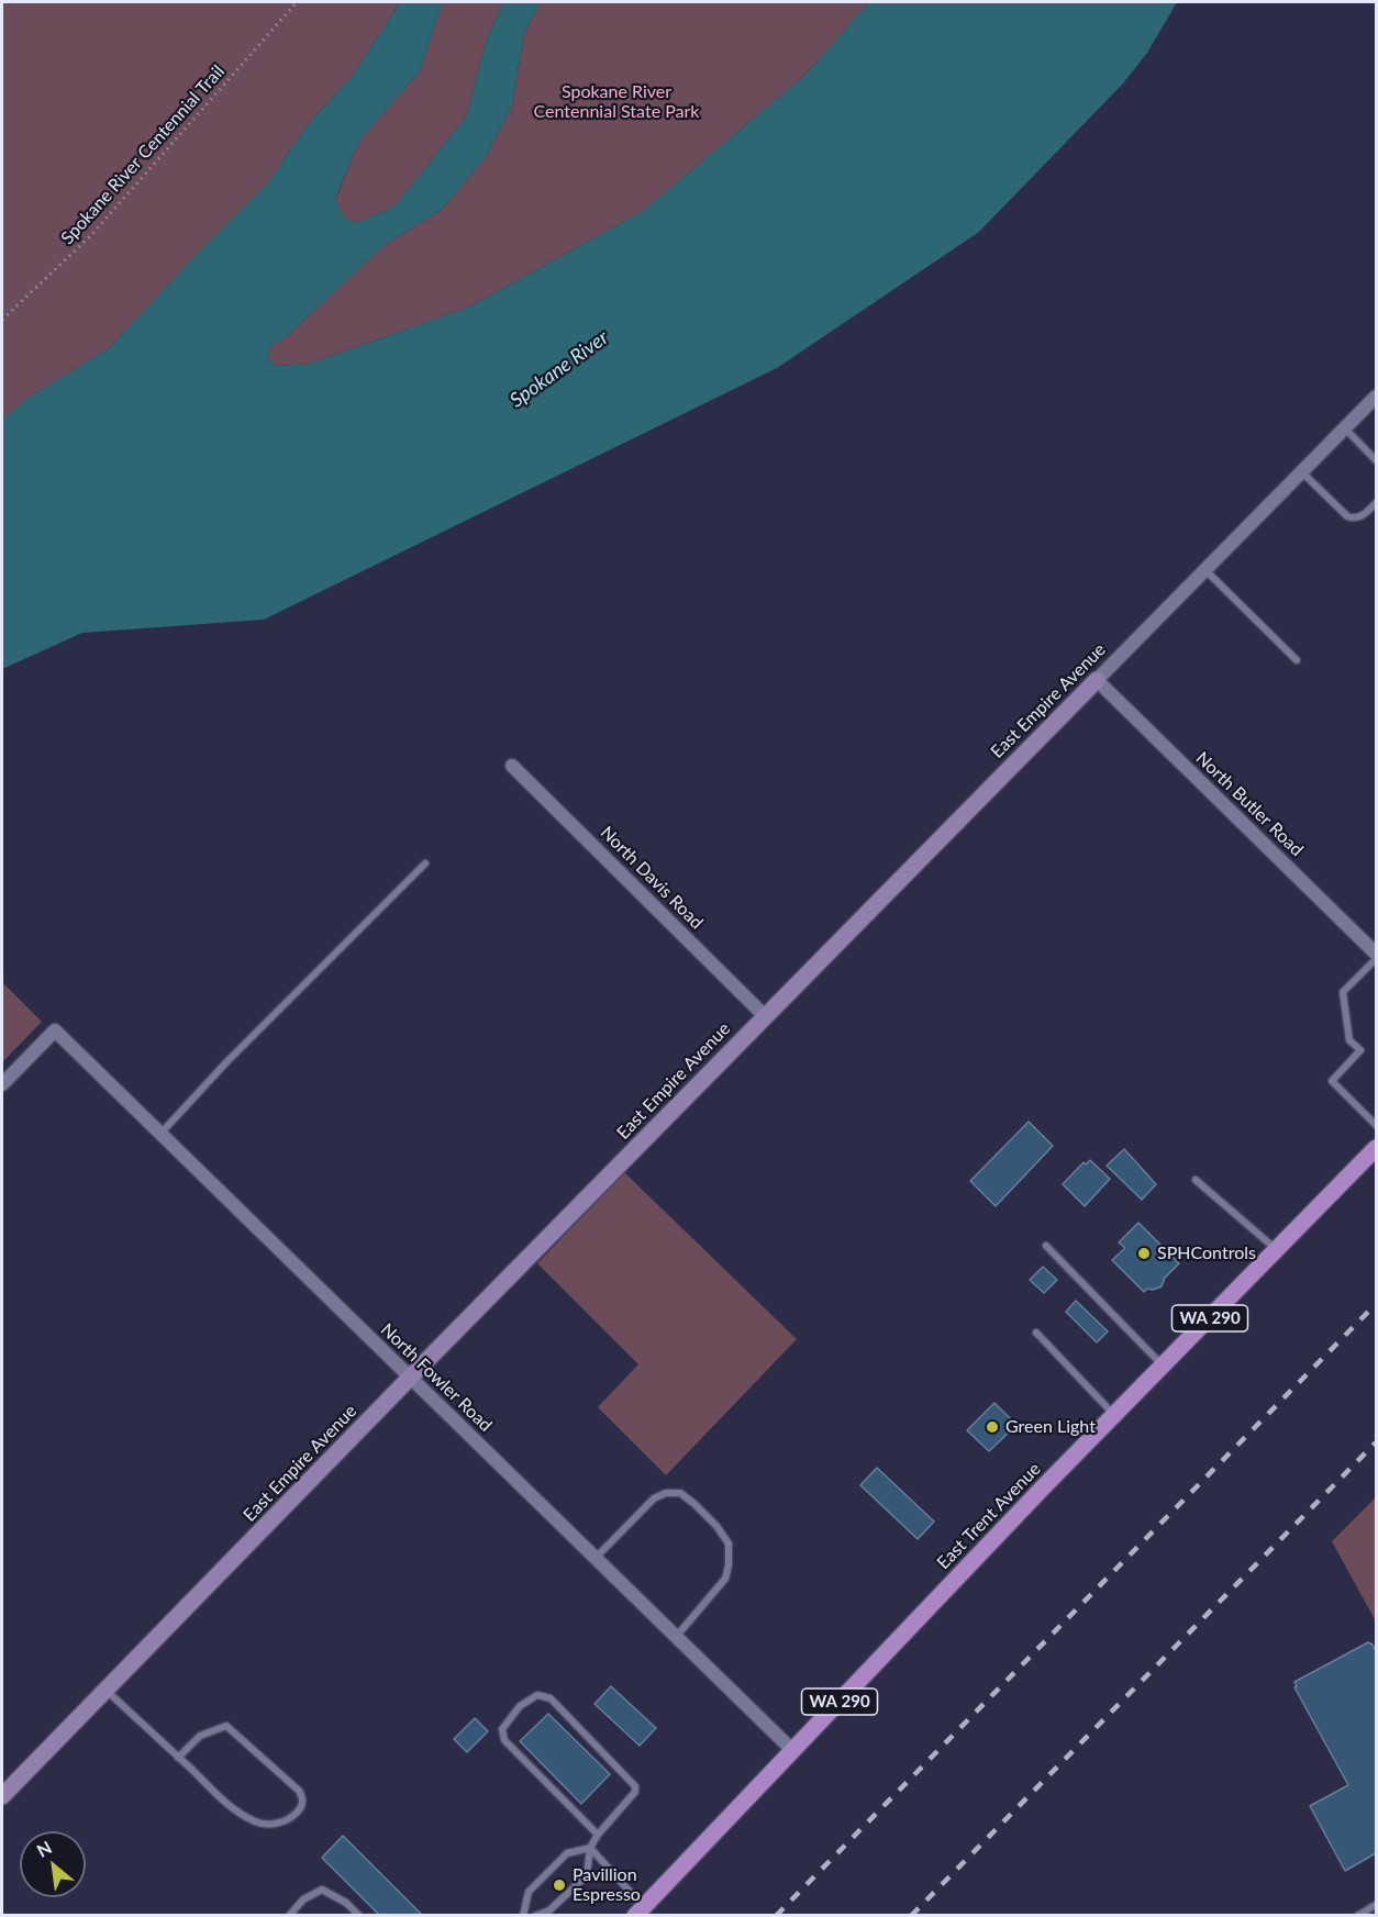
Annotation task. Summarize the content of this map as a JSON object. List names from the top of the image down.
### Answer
{
  "streets": {
    "main road": ["WA 290", "East Trent Avenue"],
    "street": [
      "East Empire Avenue",
      "North Butler Road",
      "North Davis Road",
      "North Fowler Road"
    ],
    "path": ["Spokane River Centennial Trail"]
  },
  "crossings": [
    ["East Empire Avenue", "North Butler Road"],
    ["East Empire Avenue", "North Davis Road"],
    ["East Empire Avenue", "North Fowler Road"],
    ["North Fowler Road", "East Trent Avenue"]
  ],
  "water": ["Spokane River"],
  "parks": ["Spokane River Centennial State Park"],
  "places": ["SPHControls", "Green Light", "Pavillion Espresso"],
  "north": "top left"
}
